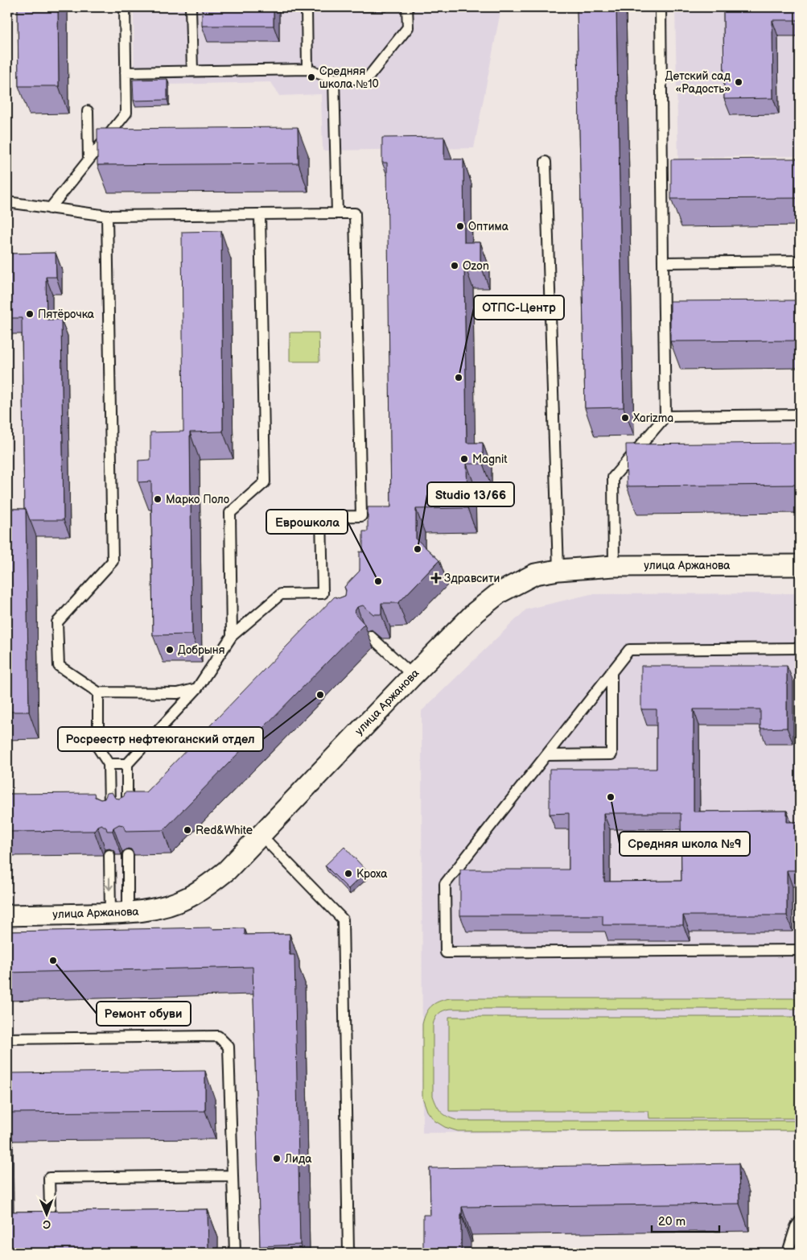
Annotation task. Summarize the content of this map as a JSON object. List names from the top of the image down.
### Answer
{
  "streets": {
    "street": ["улица Аржанова"]
  },
  "places": {
    "other": [
      "Средняя школа №10",
      "Детский сад «Радость»",
      "Оптима",
      "Ozon",
      "Пятёрочка",
      "ОТПС-Центр",
      "Xarizma",
      "Magnit",
      "Марко Поло",
      "Studio 13/66",
      "Еврошкола",
      "Добрыня",
      "Росреестр нефтеюганский отдел",
      "Средняя школа №9",
      "Red&White",
      "Кроха",
      "Ремонт обуви",
      "Лида"
    ],
    "health": ["Здравсити"]
  },
  "scale_bar": "20 m",
  "north": "bottom"
}
